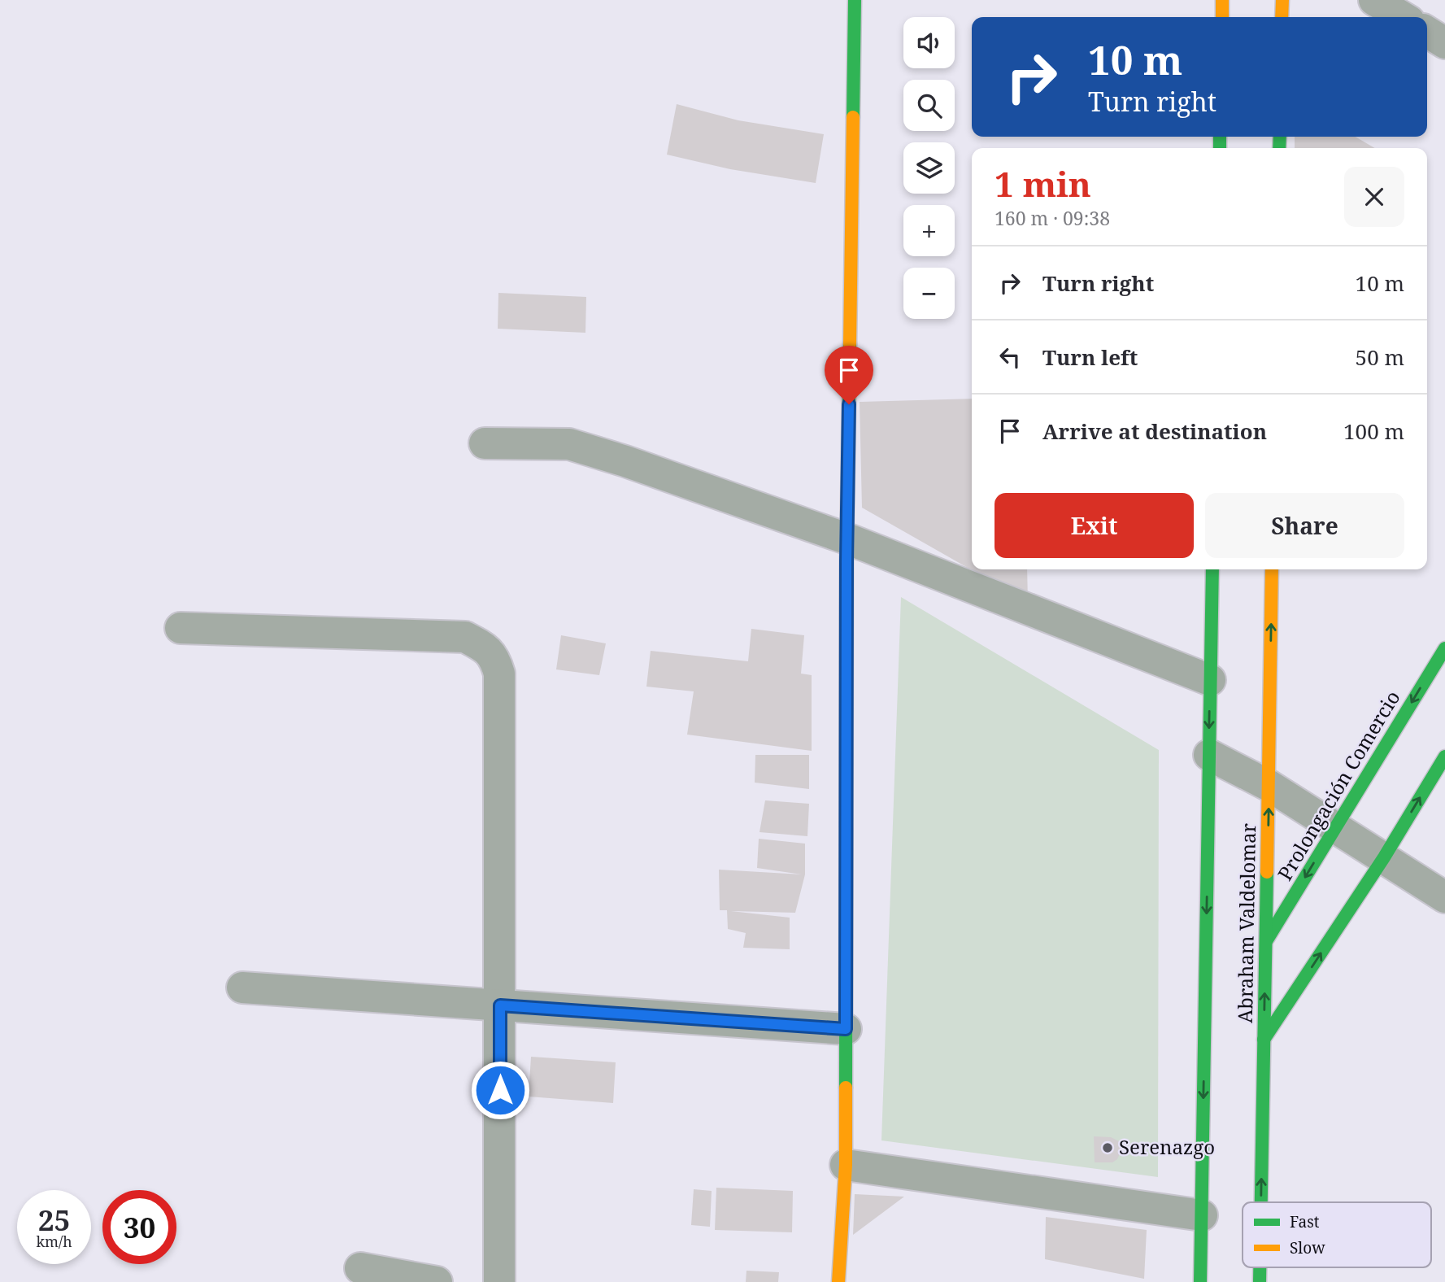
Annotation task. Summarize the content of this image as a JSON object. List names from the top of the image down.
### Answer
{
  "streets": {
    "street": ["Prolongación Comercio", "Abraham Valdelomar"]
  },
  "crossings": [
    ["Prolongación Comercio", "Abraham Valdelomar"]
  ],
  "places": ["Serenazgo"],
  "legend": ["Fast", "Slow"],
  "page": {
    "map_buttons": ["+", "−"],
    "turn": ["10 m", "Turn right"],
    "heading": ["1 min", "160 m · 09:38"],
    "list": [
      {
        "name": "Turn right",
        "value": "10 m"
      },
      {
        "name": "Turn left",
        "value": "50 m"
      },
      {
        "name": "Arrive at destination",
        "value": "100 m"
      }
    ],
    "buttons": ["Exit", "Share"],
    "speed": "25 km/h",
    "limit": "30"
  }
}
